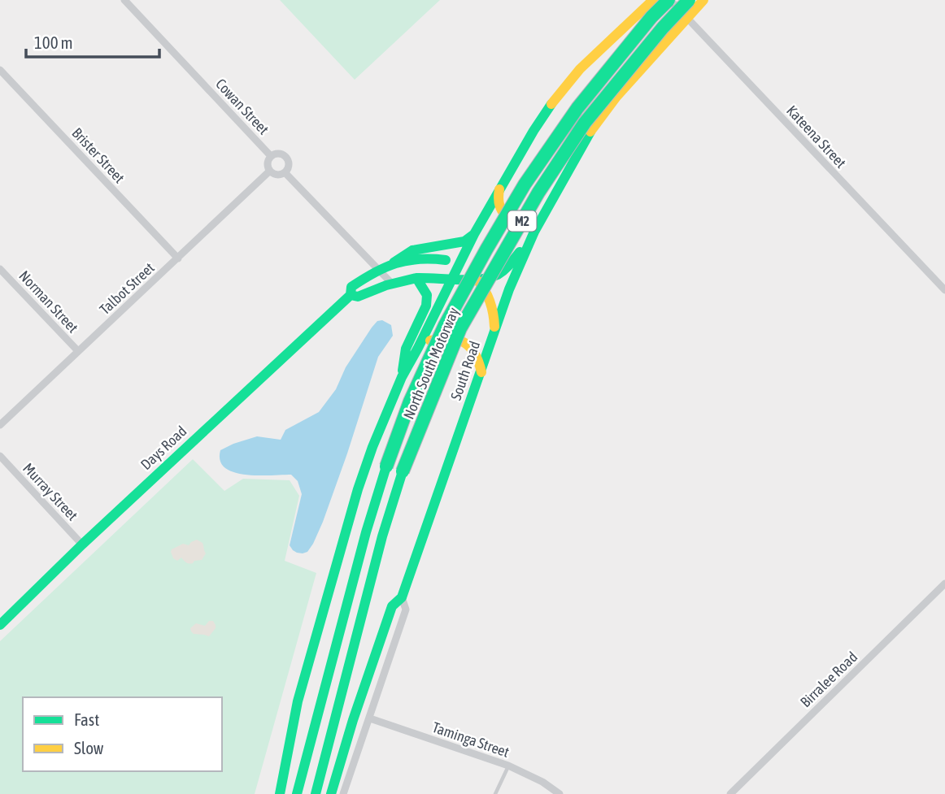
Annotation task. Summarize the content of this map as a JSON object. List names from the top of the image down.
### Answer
{
  "streets": {
    "main road": [
      "M2",
      "North South Motorway",
      "South Road",
      "Days Road"
    ],
    "street": [
      "Cowan Street",
      "Kateena Street",
      "Brister Street",
      "Talbot Street",
      "Norman Street",
      "Murray Street",
      "Birralee Road",
      "Taminga Street"
    ]
  },
  "crossings": [
    ["Cowan Street", "Talbot Street"],
    ["Kateena Street", "North South Motorway"],
    ["Kateena Street", "South Road"],
    ["Brister Street", "Talbot Street"],
    ["Talbot Street", "Norman Street"],
    ["South Road", "Taminga Street"],
    ["Days Road", "Murray Street"]
  ],
  "legend": ["Fast", "Slow"],
  "scale_bar": "100 m"
}
